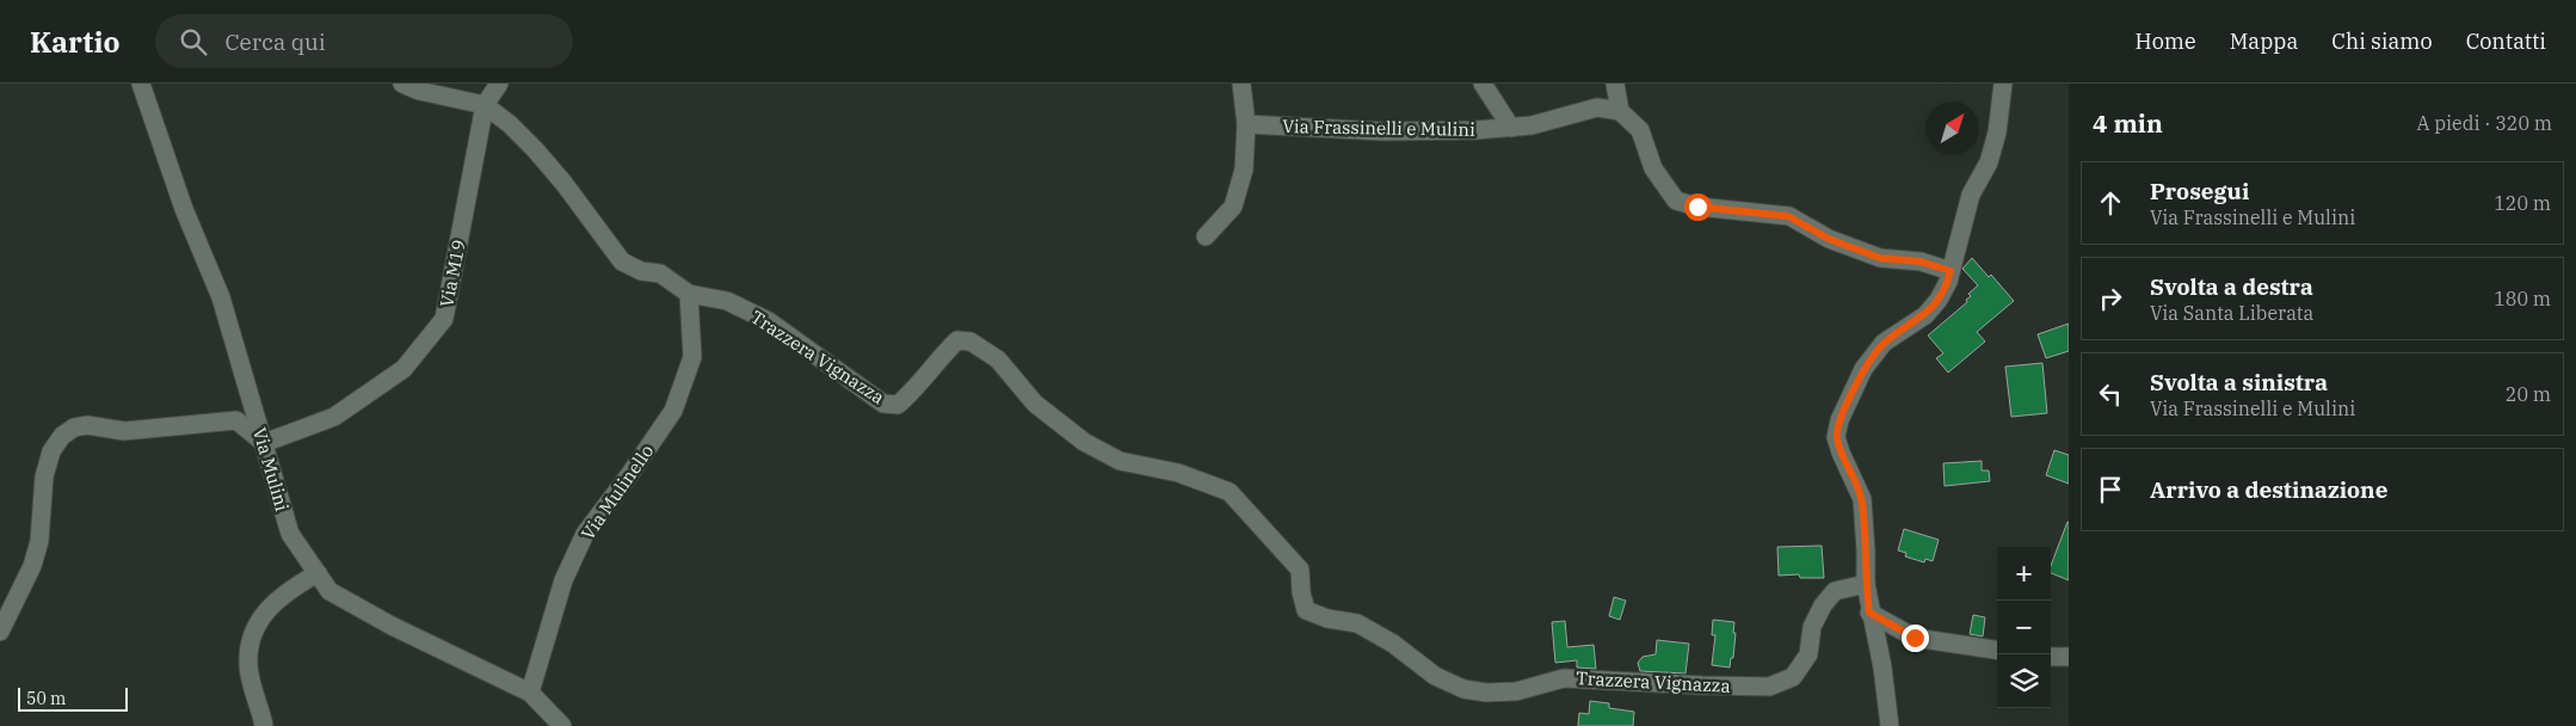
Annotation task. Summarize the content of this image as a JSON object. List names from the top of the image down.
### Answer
{
  "streets": {
    "street": [
      "Via Frassinelli e Mulini",
      "Via M19",
      "Trazzera Vignazza",
      "Via Mulini",
      "Via Mulinello"
    ]
  },
  "crossings": [
    ["Via M19", "Trazzera Vignazza"],
    ["Via M19", "Via Mulini"],
    ["Trazzera Vignazza", "Via Mulinello"],
    ["Via Mulini", "Via Mulinello"]
  ],
  "scale_bar": "50 m",
  "north": "top right",
  "page": {
    "header": "Kartio",
    "search": "Cerca qui",
    "nav": [
      "Home",
      "Mappa",
      "Chi siamo",
      "Contatti"
    ],
    "heading": ["4 min", "A piedi · 320 m"],
    "list": [
      ["Prosegui", "Via Frassinelli e Mulini", "120 m"],
      ["Svolta a destra", "Via Santa Liberata", "180 m"],
      ["Svolta a sinistra", "Via Frassinelli e Mulini", "20 m"],
      "Arrivo a destinazione"
    ],
    "map_buttons": ["+", "−"],
    "scale": "50 m"
  }
}
